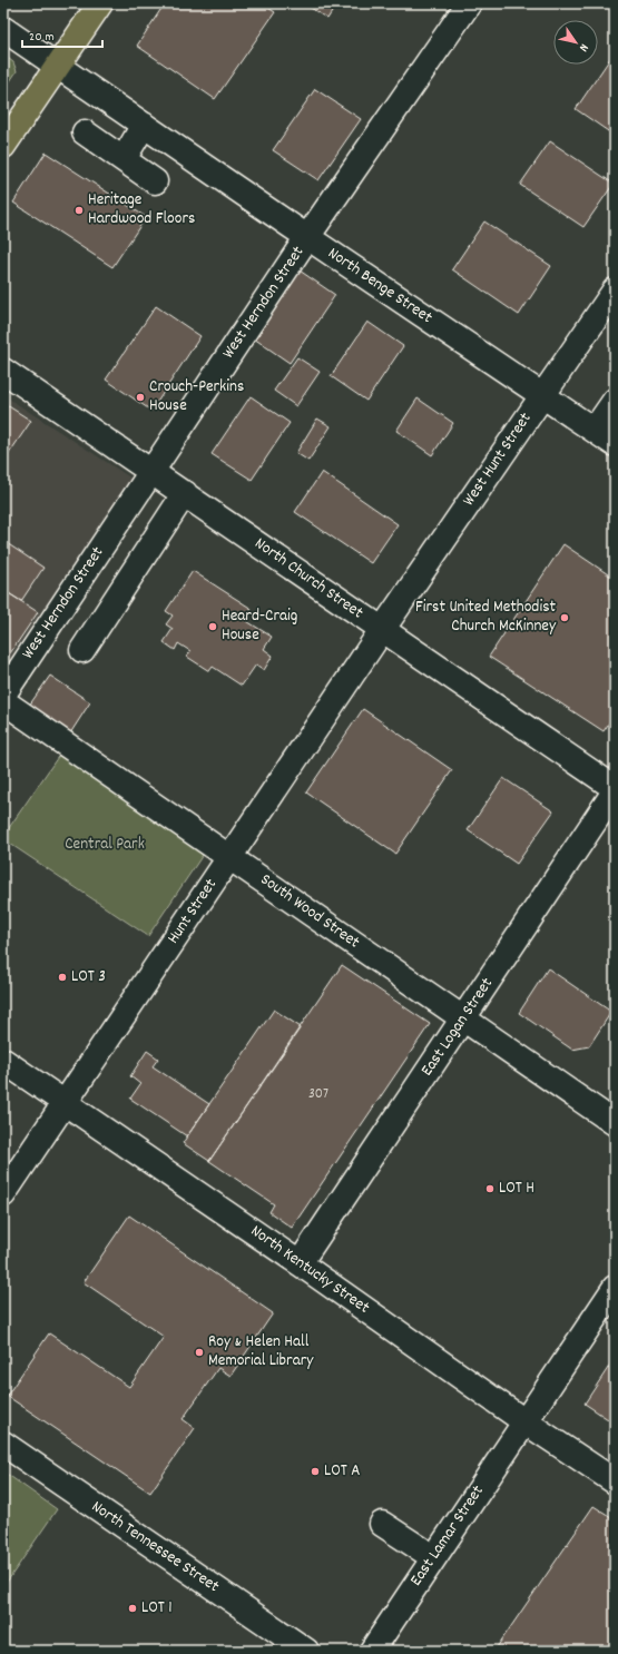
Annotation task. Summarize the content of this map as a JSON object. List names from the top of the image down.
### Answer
{
  "streets": {
    "street": [
      "North Benge Street",
      "West Herndon Street",
      "West Hunt Street",
      "North Church Street",
      "Hunt Street",
      "South Wood Street",
      "East Logan Street",
      "North Kentucky Street",
      "East Lamar Street",
      "North Tennessee Street"
    ]
  },
  "crossings": [
    ["North Benge Street", "West Herndon Street"],
    ["North Benge Street", "West Hunt Street"],
    ["West Herndon Street", "North Church Street"],
    ["West Hunt Street", "North Church Street"],
    ["West Hunt Street", "Hunt Street"],
    ["North Church Street", "Hunt Street"],
    ["Hunt Street", "South Wood Street"],
    ["Hunt Street", "North Kentucky Street"],
    ["South Wood Street", "East Logan Street"],
    ["East Logan Street", "North Kentucky Street"],
    ["North Kentucky Street", "East Lamar Street"]
  ],
  "parks": ["Central Park"],
  "places": [
    "Heritage Hardwood Floors",
    "Crouch-Perkins House",
    "First United Methodist Church McKinney",
    "Heard-Craig House",
    "LOT 3",
    "LOT H",
    "Roy & Helen Hall Memorial Library",
    "LOT A",
    "LOT 1"
  ],
  "house_numbers": ["307"],
  "scale_bar": "20 m",
  "north": "bottom right"
}
